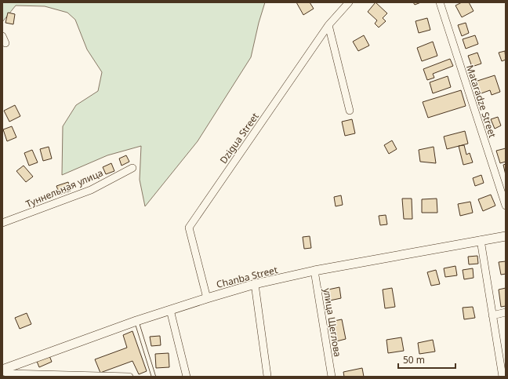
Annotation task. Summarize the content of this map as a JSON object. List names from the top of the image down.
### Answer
{
  "streets": {
    "street": [
      "Mataradze Street",
      "Dzigua Street",
      "Туннельная улица",
      "Chanba Street",
      "улица Щеглова"
    ]
  },
  "crossings": [
    ["Dzigua Street", "Chanba Street"],
    ["Chanba Street", "улица Щеглова"]
  ],
  "scale_bar": "50 m"
}
